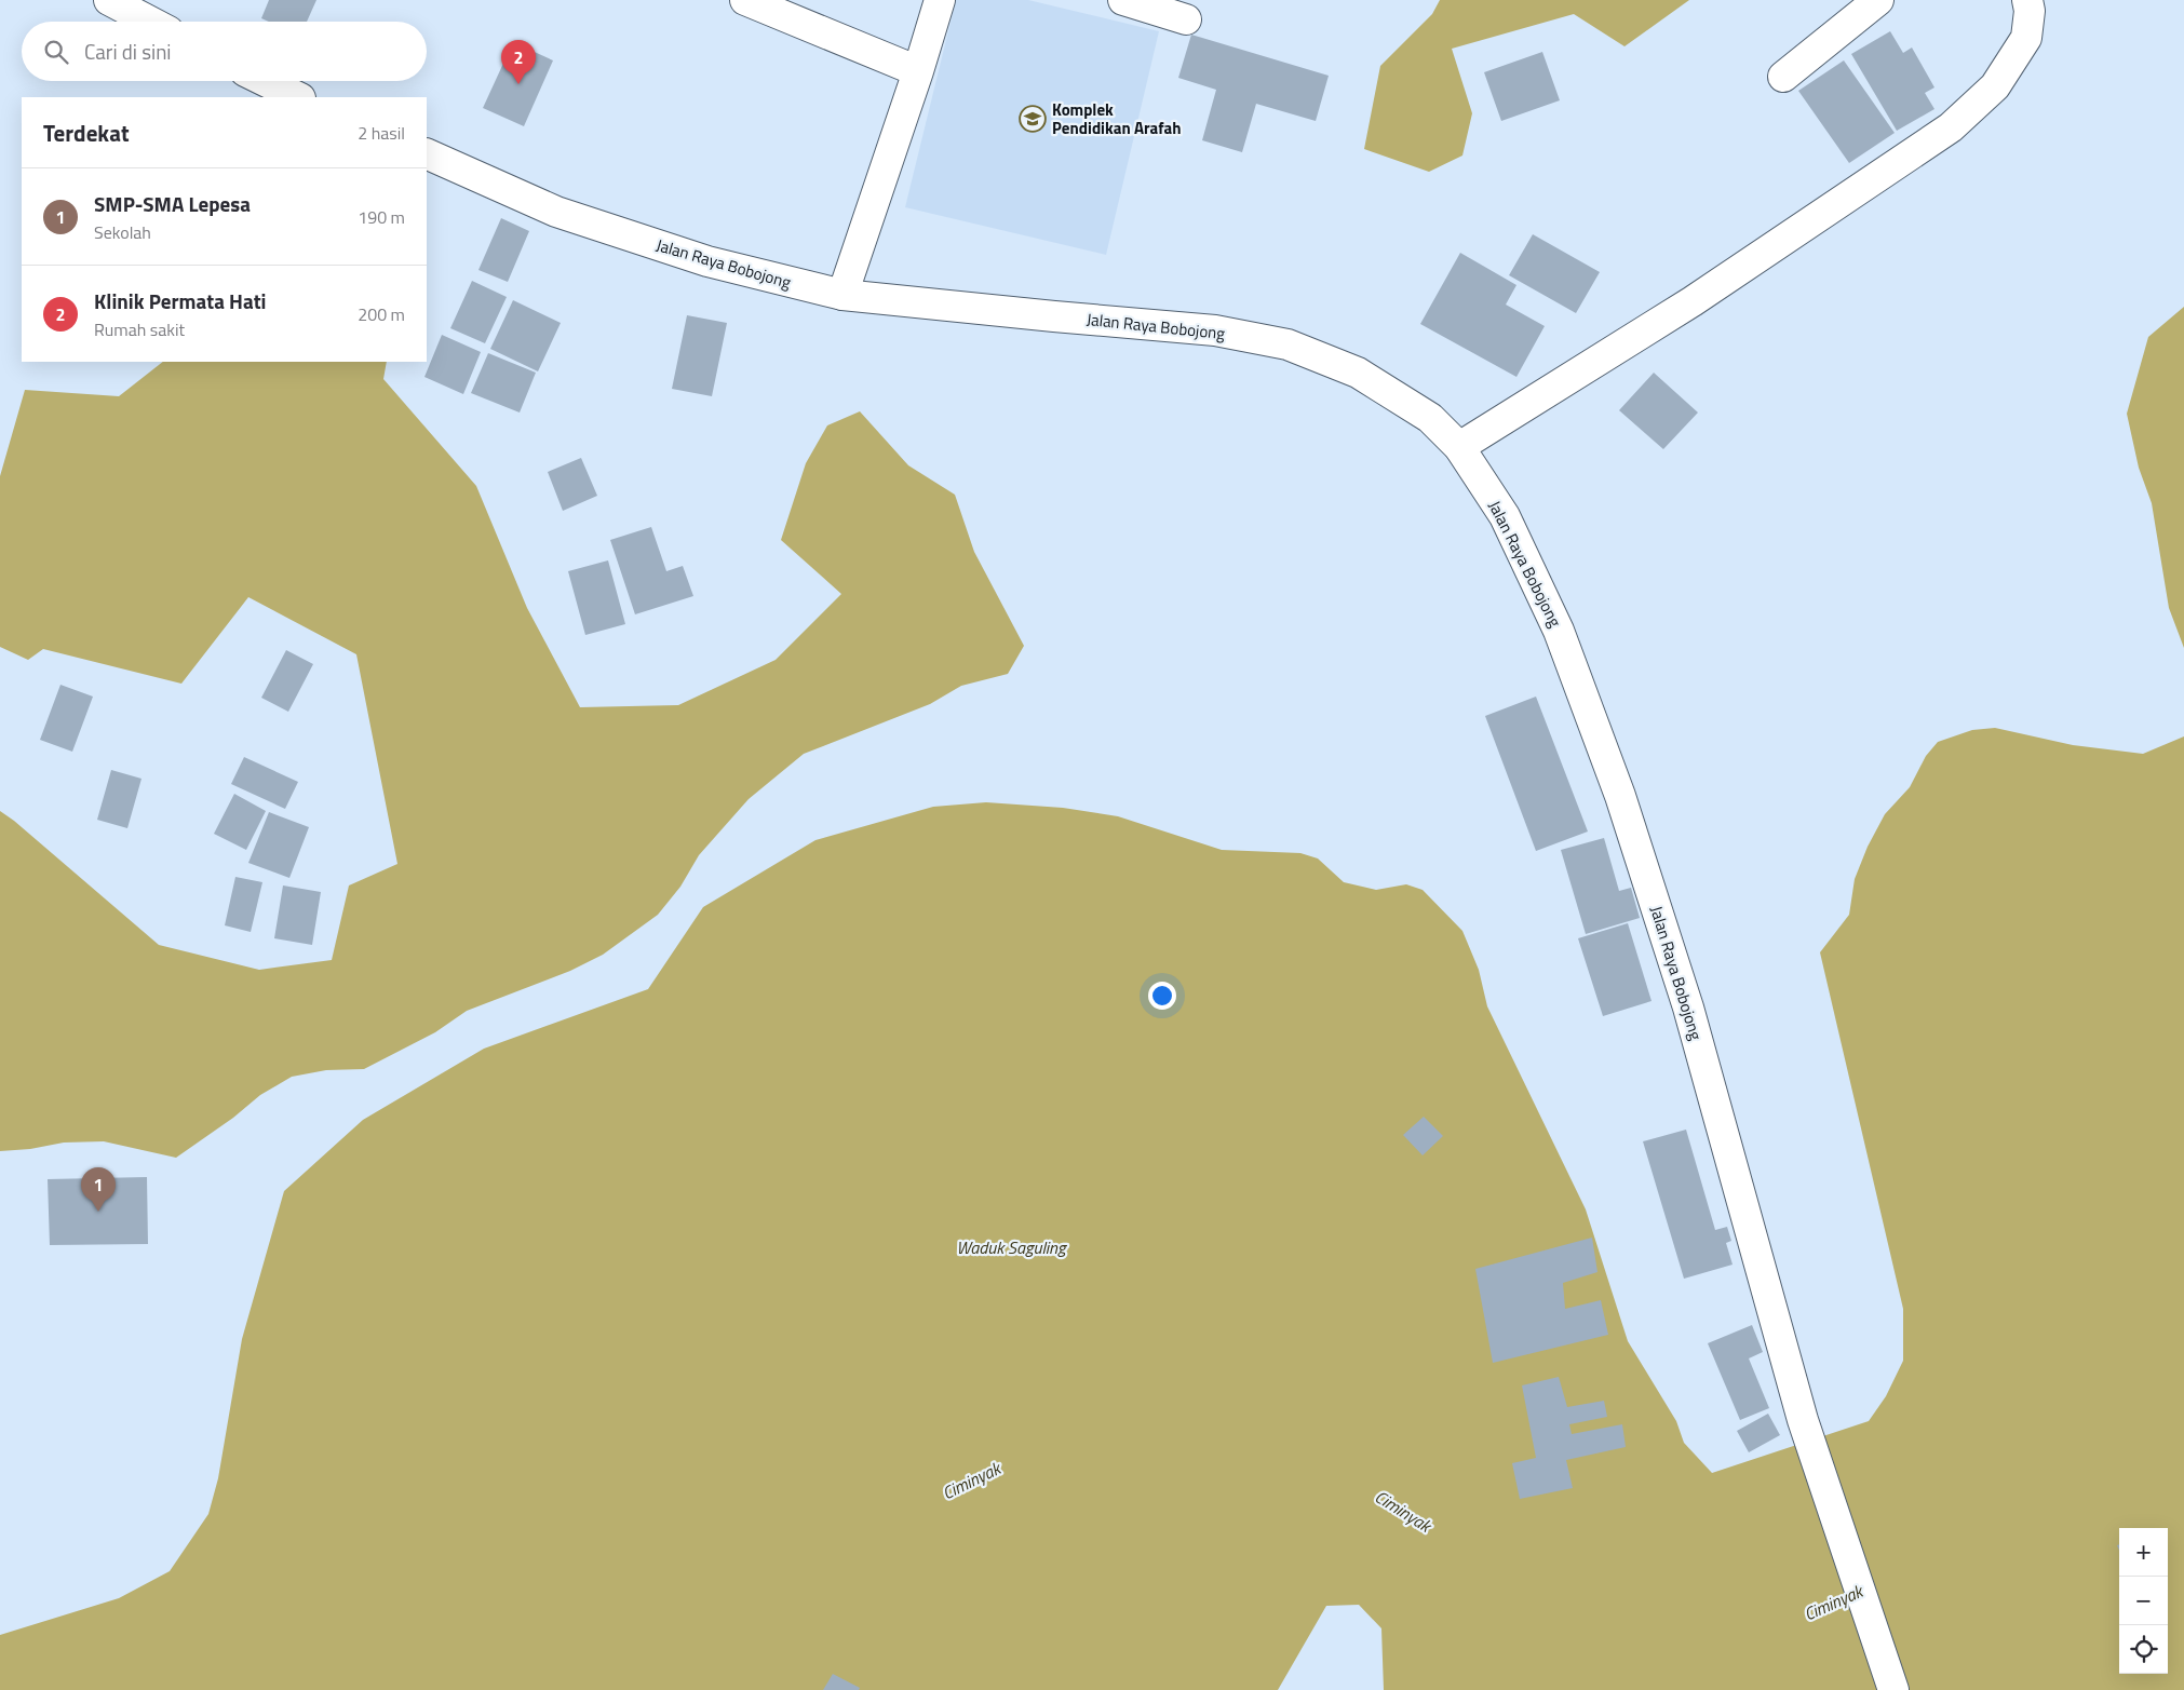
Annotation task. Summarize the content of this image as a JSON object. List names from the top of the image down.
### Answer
{
  "streets": {
    "main road": ["Jalan Raya Bobojong"]
  },
  "water": ["Waduk Saguling", "Ciminyak"],
  "places": {
    "school or university": ["Komplek Pendidikan Arafah"]
  },
  "page": {
    "search": "Cari di sini",
    "pins": ["2", "1"],
    "heading": ["Terdekat", "2 hasil"],
    "list": [
      {
        "mark": "1",
        "name": "SMP-SMA Lepesa",
        "note": "Sekolah",
        "value": "190 m"
      },
      {
        "mark": "2",
        "name": "Klinik Permata Hati",
        "note": "Rumah sakit",
        "value": "200 m"
      }
    ],
    "map_buttons": ["+", "−"]
  }
}
